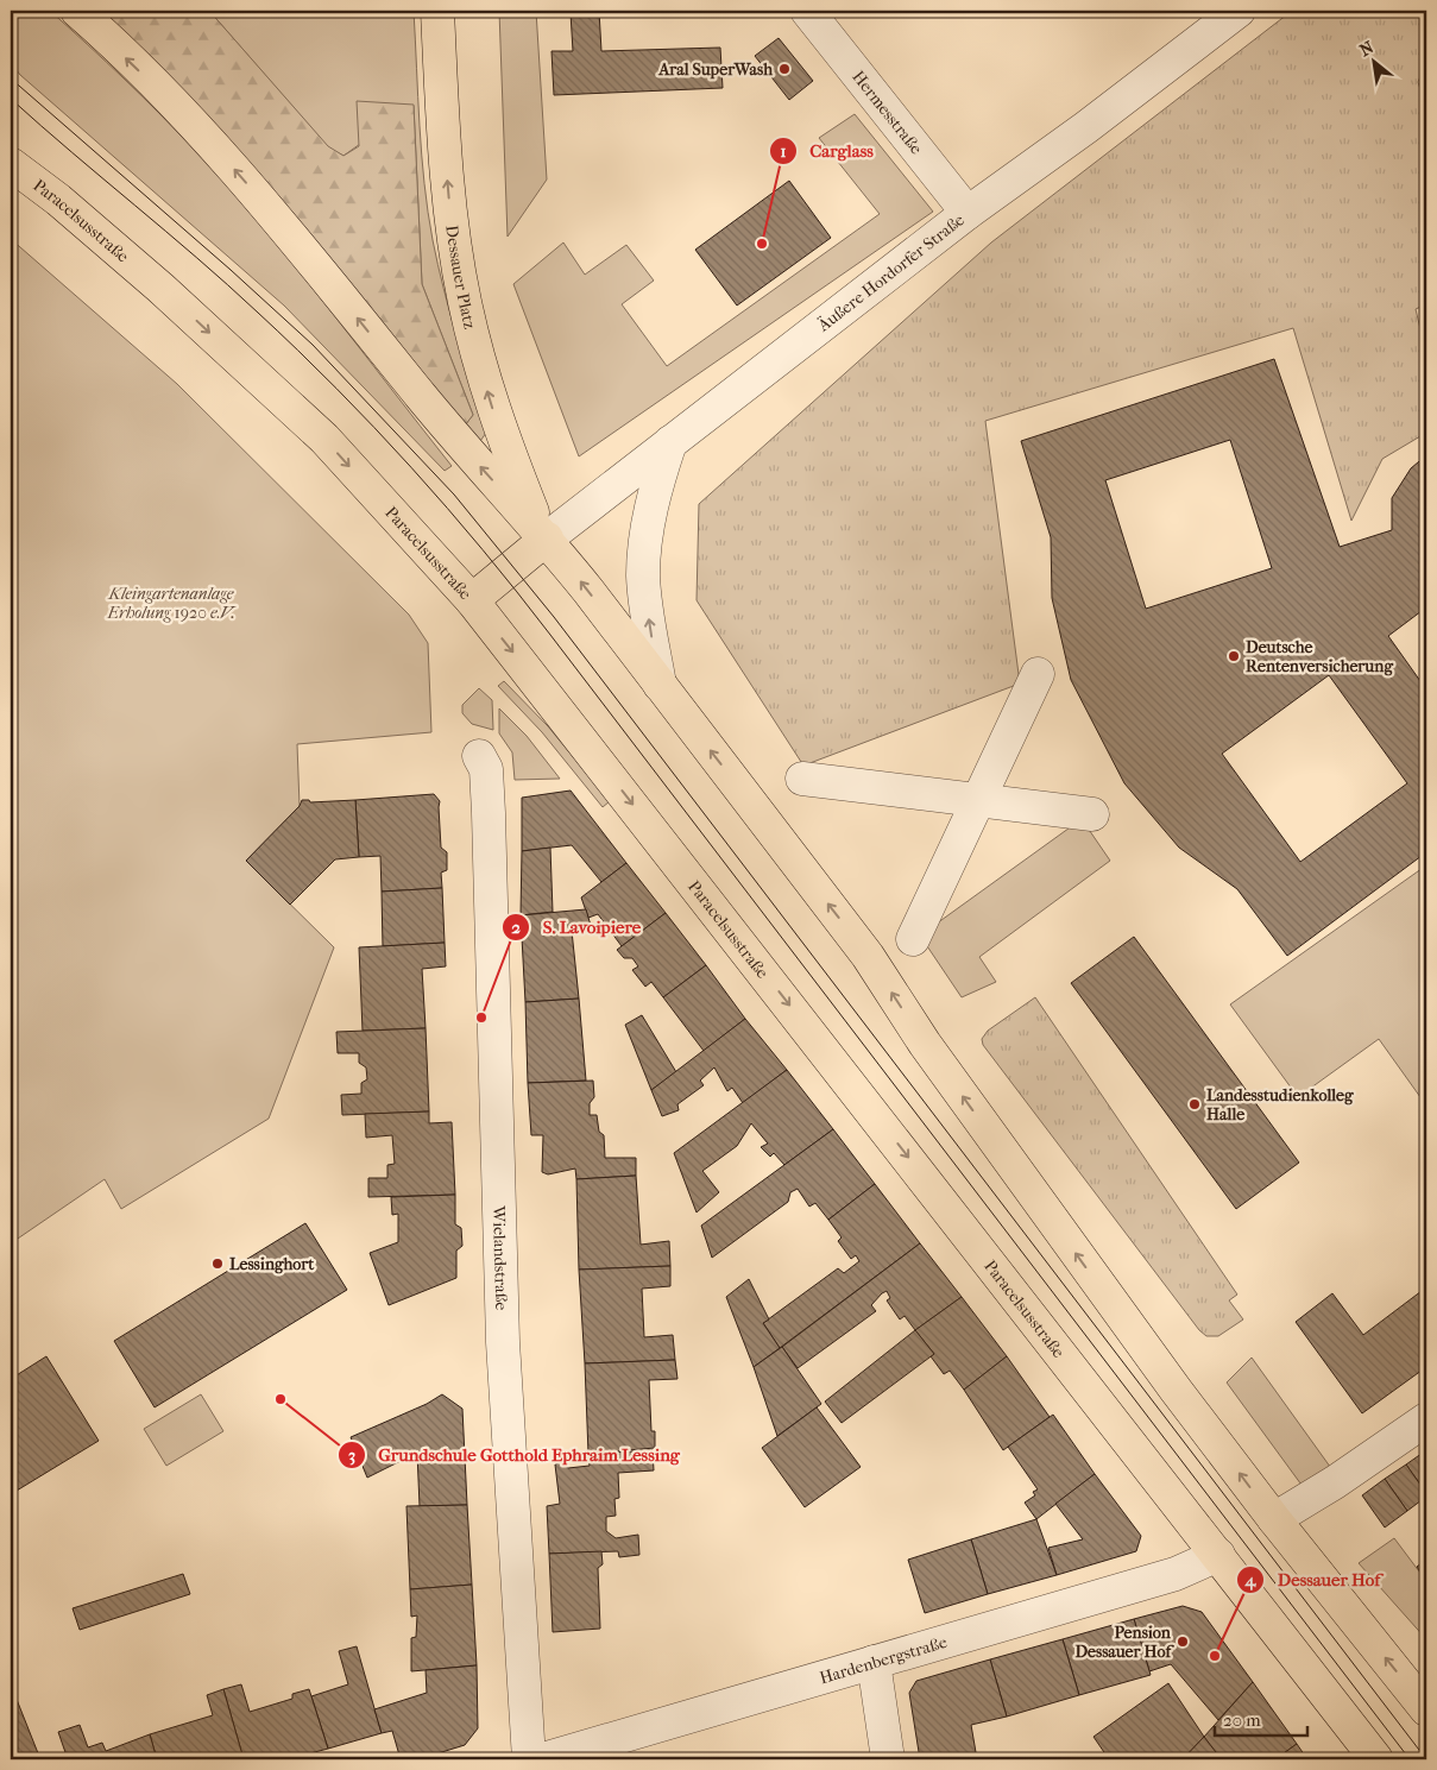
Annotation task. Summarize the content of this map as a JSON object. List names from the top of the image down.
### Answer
{
  "streets": {
    "main road": ["Paracelsusstraße", "Dessauer Platz"],
    "street": [
      "Hermesstraße",
      "Äußere Hordorfer Straße",
      "Wielandstraße",
      "Hardenbergstraße"
    ]
  },
  "crossings": [
    ["Hermesstraße", "Äußere Hordorfer Straße"],
    ["Paracelsusstraße", "Hardenbergstraße"],
    ["Äußere Hordorfer Straße", "Dessauer Platz"]
  ],
  "one_way": ["Dessauer Platz"],
  "parks": ["Kleingartenanlage Erholung 1920 e.V."],
  "places": [
    "Aral SuperWash",
    "Carglass",
    "Deutsche Rentenversicherung",
    "S. Lavoipiere",
    "Landesstudienkolleg Halle",
    "Lessinghort",
    "Grundschule Gotthold Ephraim Lessing",
    "Pension Dessauer Hof",
    "Dessauer Hof"
  ],
  "scale_bar": "20 m",
  "north": "top left"
}
